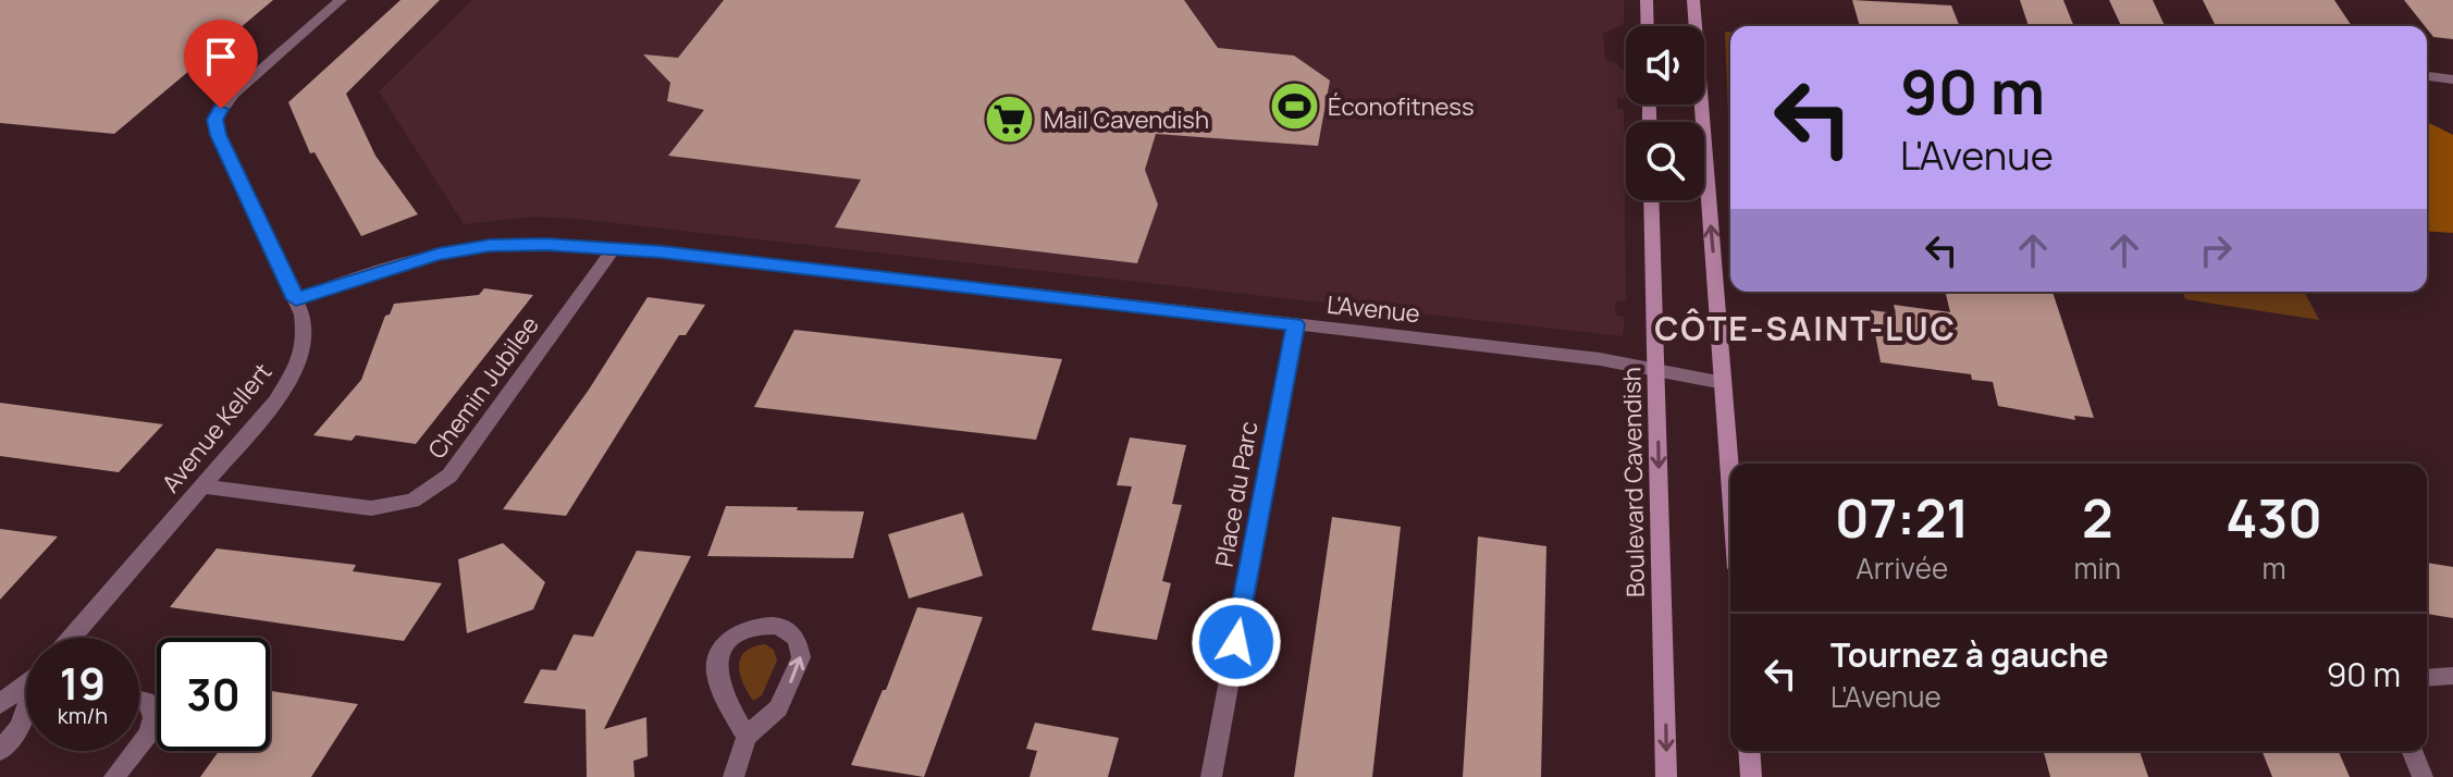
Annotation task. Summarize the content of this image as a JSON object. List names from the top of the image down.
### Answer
{
  "streets": {
    "main road": ["Boulevard Cavendish"],
    "street": [
      "L'Avenue",
      "Chemin Jubilee",
      "Avenue Kellert",
      "Place du Parc"
    ]
  },
  "crossings": [
    ["L'Avenue", "Chemin Jubilee"],
    ["L'Avenue", "Avenue Kellert"],
    ["L'Avenue", "Boulevard Cavendish"],
    ["L'Avenue", "Place du Parc"],
    ["Chemin Jubilee", "Avenue Kellert"]
  ],
  "districts": ["CÔTE-SAINT-LUC"],
  "places": {
    "sports": ["Éconofitness"],
    "supermarket": ["Mail Cavendish"]
  },
  "page": {
    "turn": ["90 m", "L'Avenue"],
    "eta": [
      "07:21",
      "Arrivée",
      "2",
      "min",
      "430",
      "m"
    ],
    "list": [
      {
        "name": "Tournez à gauche",
        "note": "L'Avenue",
        "value": "90 m"
      }
    ],
    "speed": "19 km/h",
    "limit": "30"
  }
}
